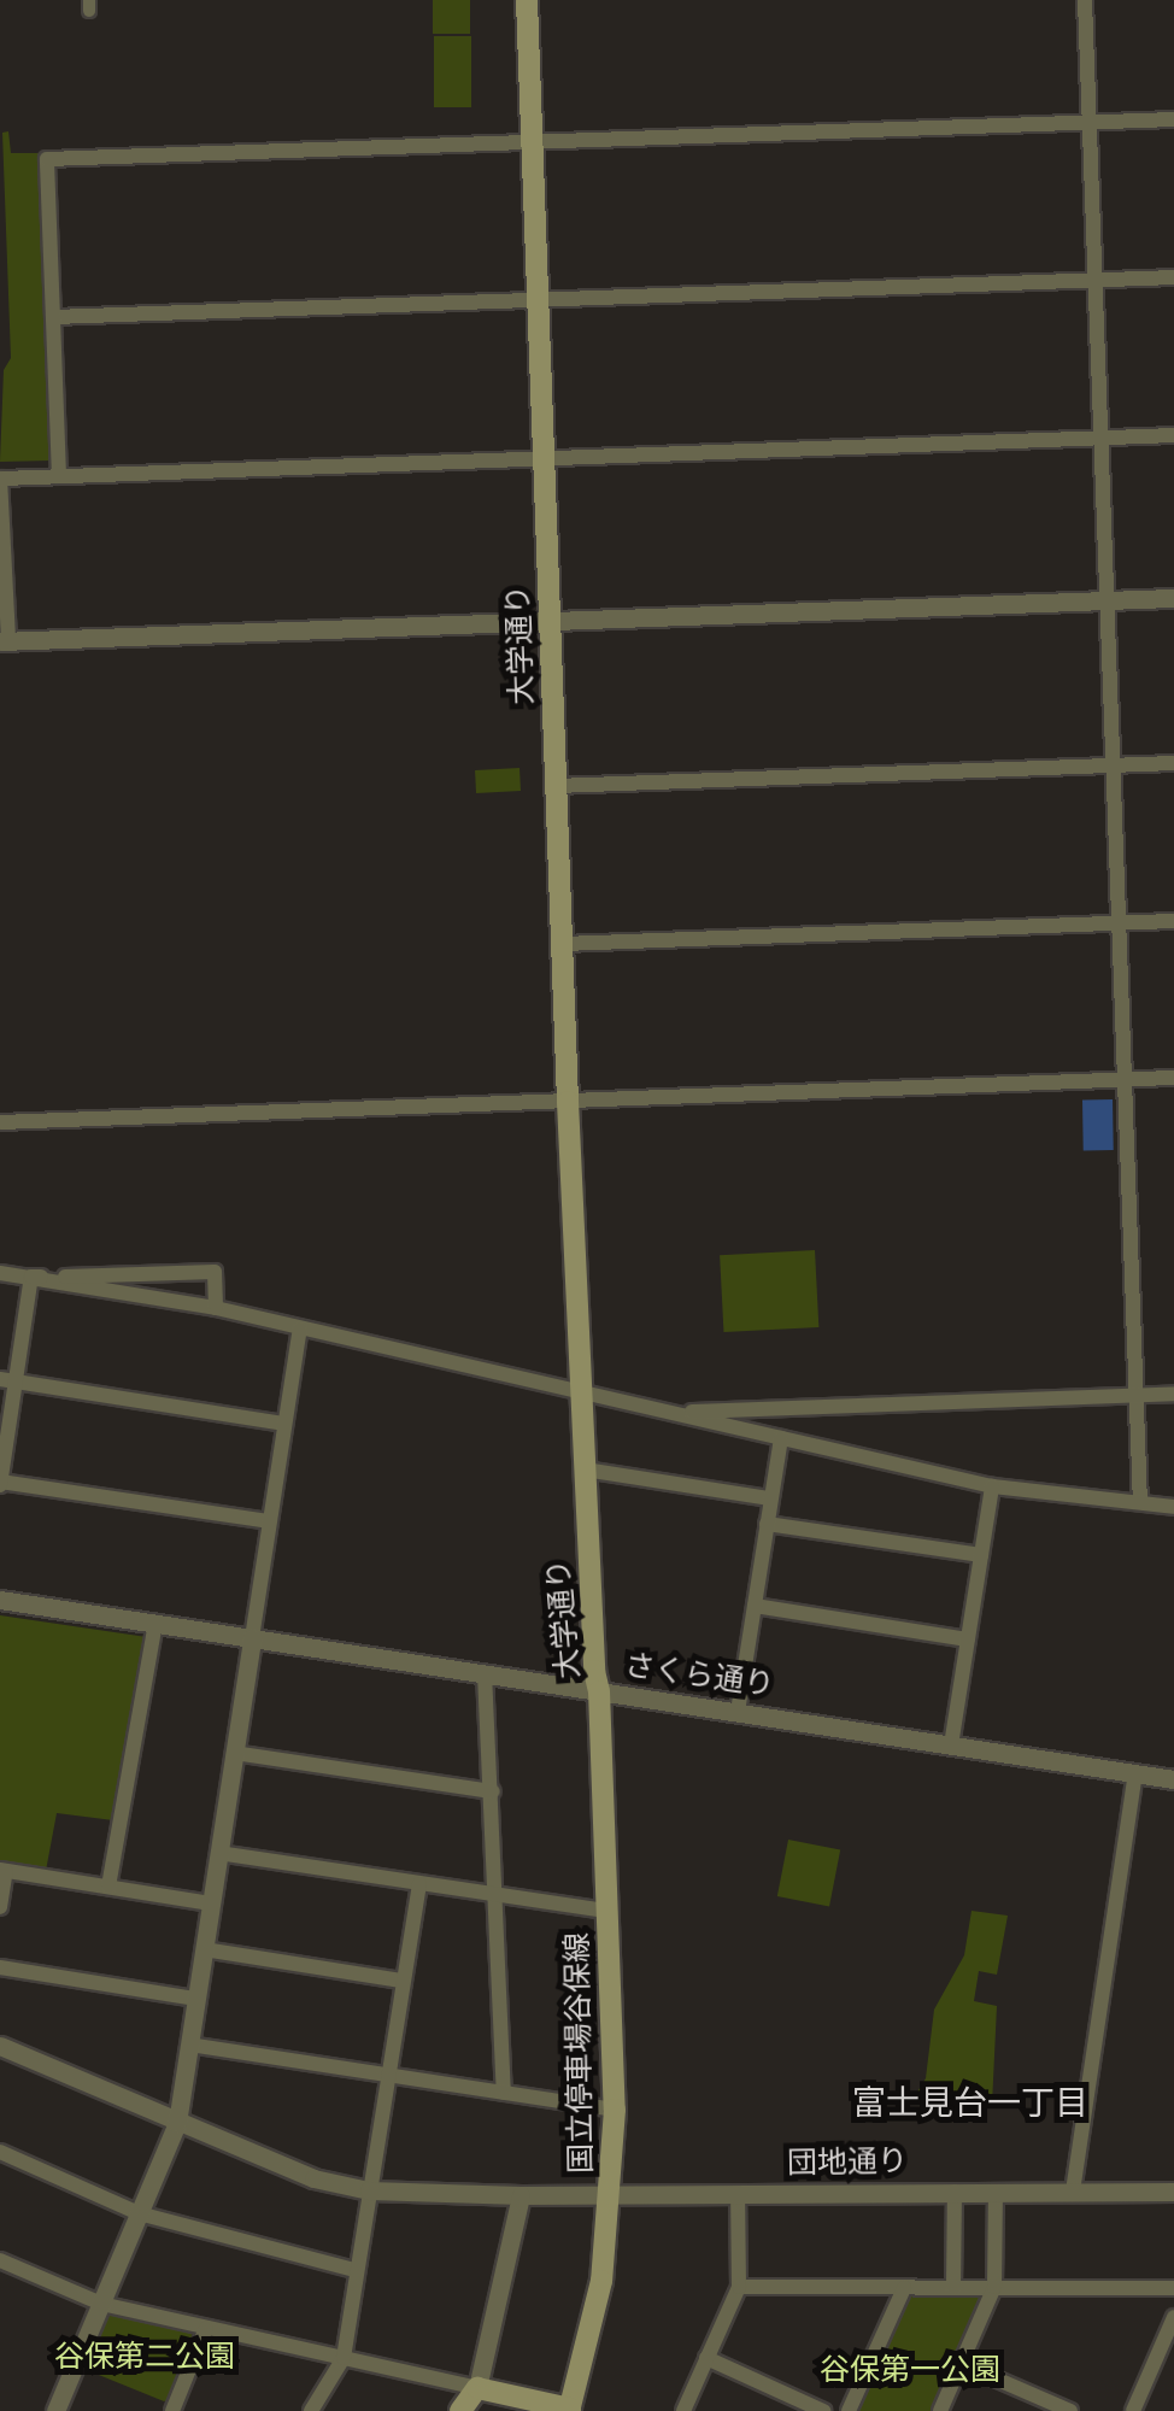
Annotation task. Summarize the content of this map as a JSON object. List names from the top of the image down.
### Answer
{
  "streets": {
    "main road": ["大学通り", "国立停車場谷保線"],
    "street": ["さくら通り", "団地通り"]
  },
  "crossings": [
    ["大学通り", "さくら通り"],
    ["大学通り", "国立停車場谷保線"],
    ["さくら通り", "国立停車場谷保線"],
    ["国立停車場谷保線", "団地通り"]
  ],
  "districts": ["富士見台一丁目"],
  "parks": ["谷保第二公園", "谷保第一公園"]
}
